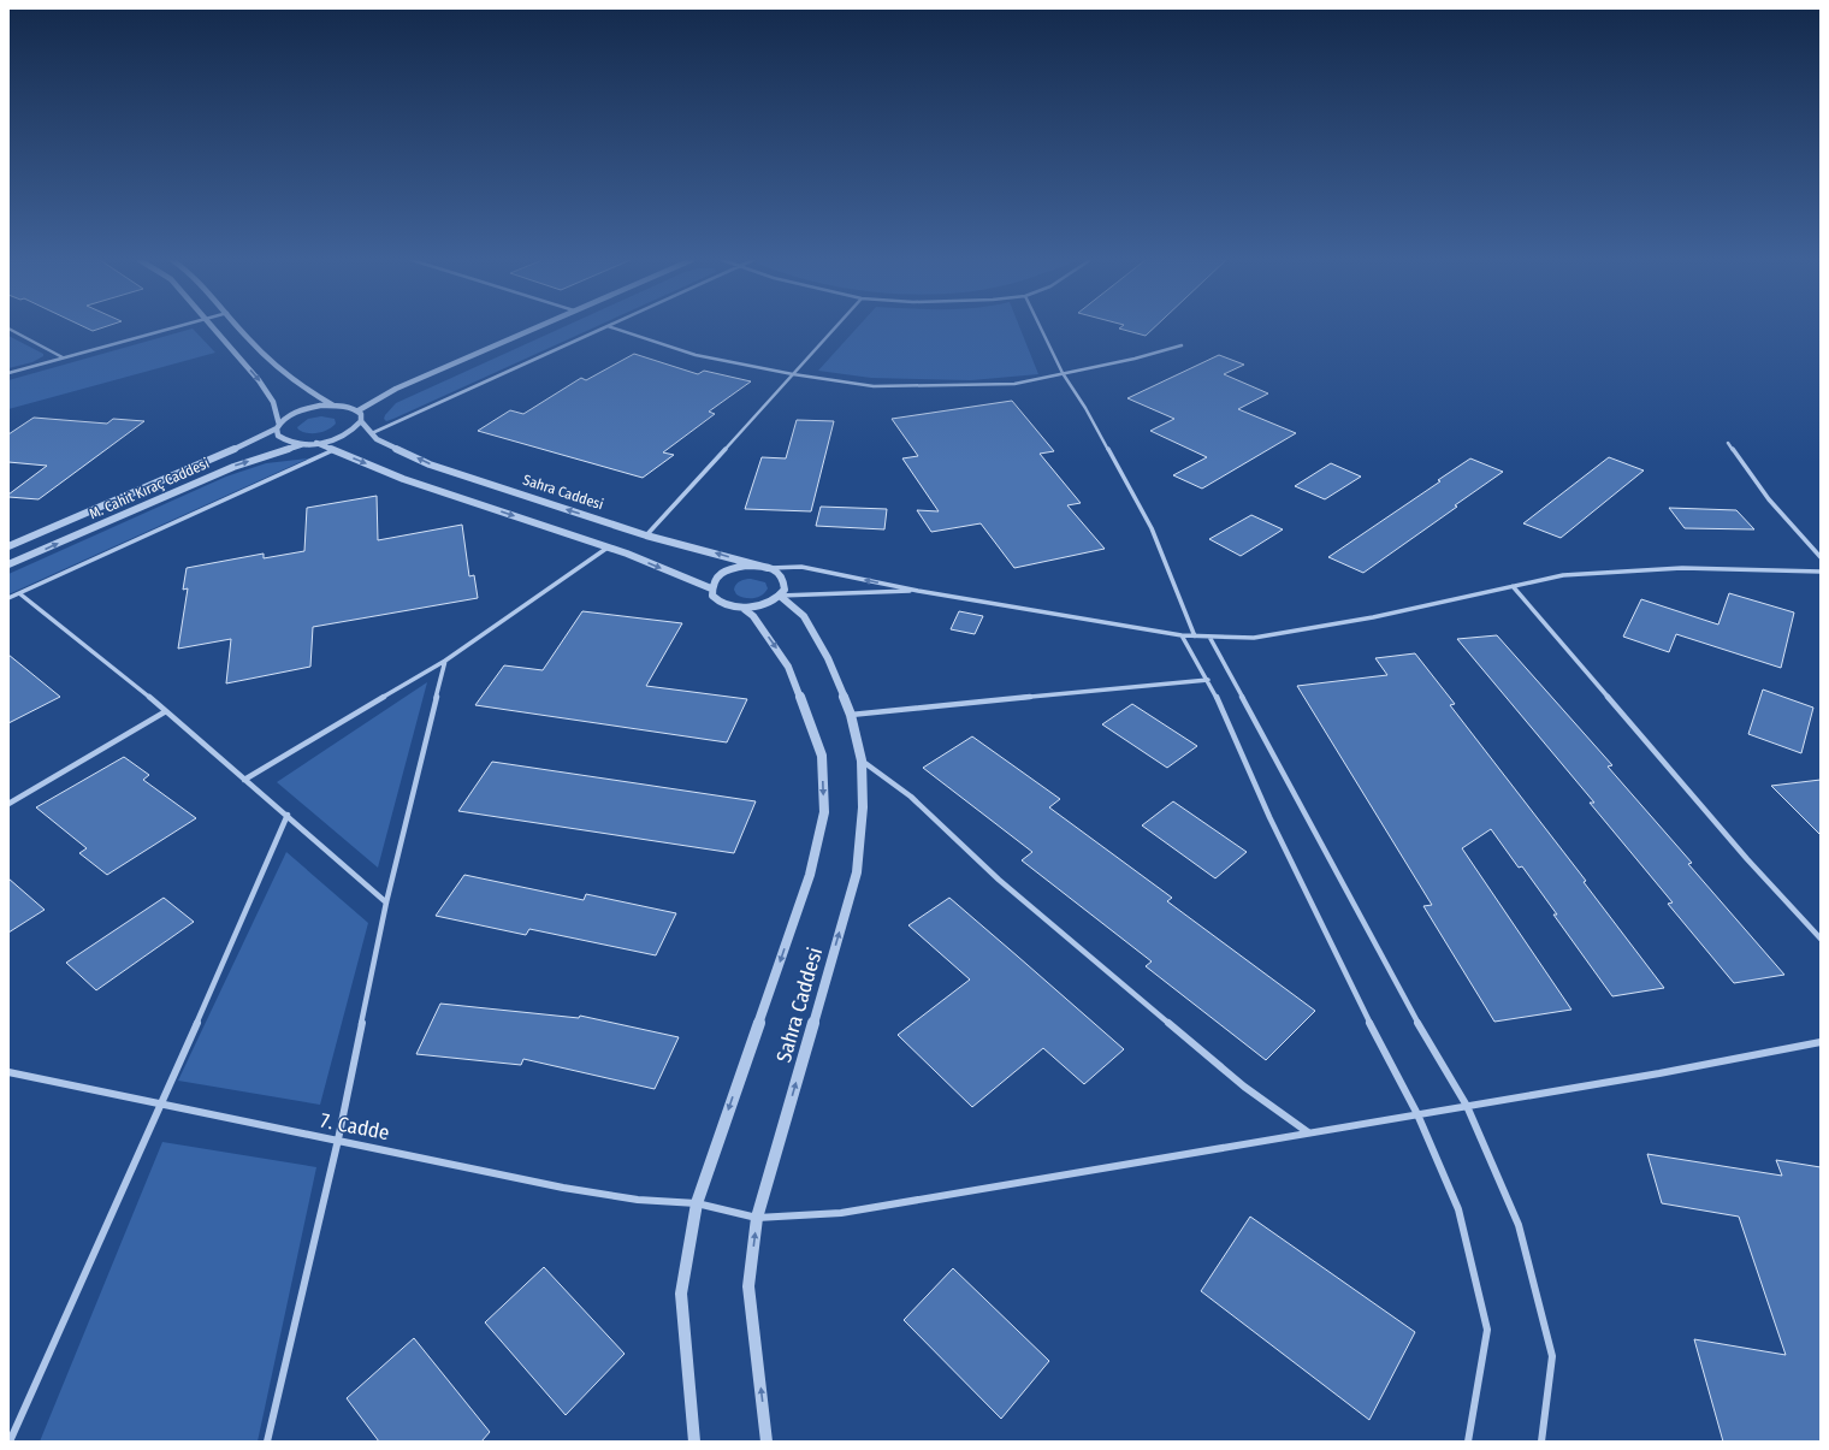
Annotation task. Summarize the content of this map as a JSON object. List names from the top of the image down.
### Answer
{
  "streets": {
    "street": ["M. Cahit Kıraç Caddesi", "Sahra Caddesi", "7. Cadde"]
  },
  "crossings": [
    ["Sahra Caddesi", "7. Cadde"]
  ]
}
